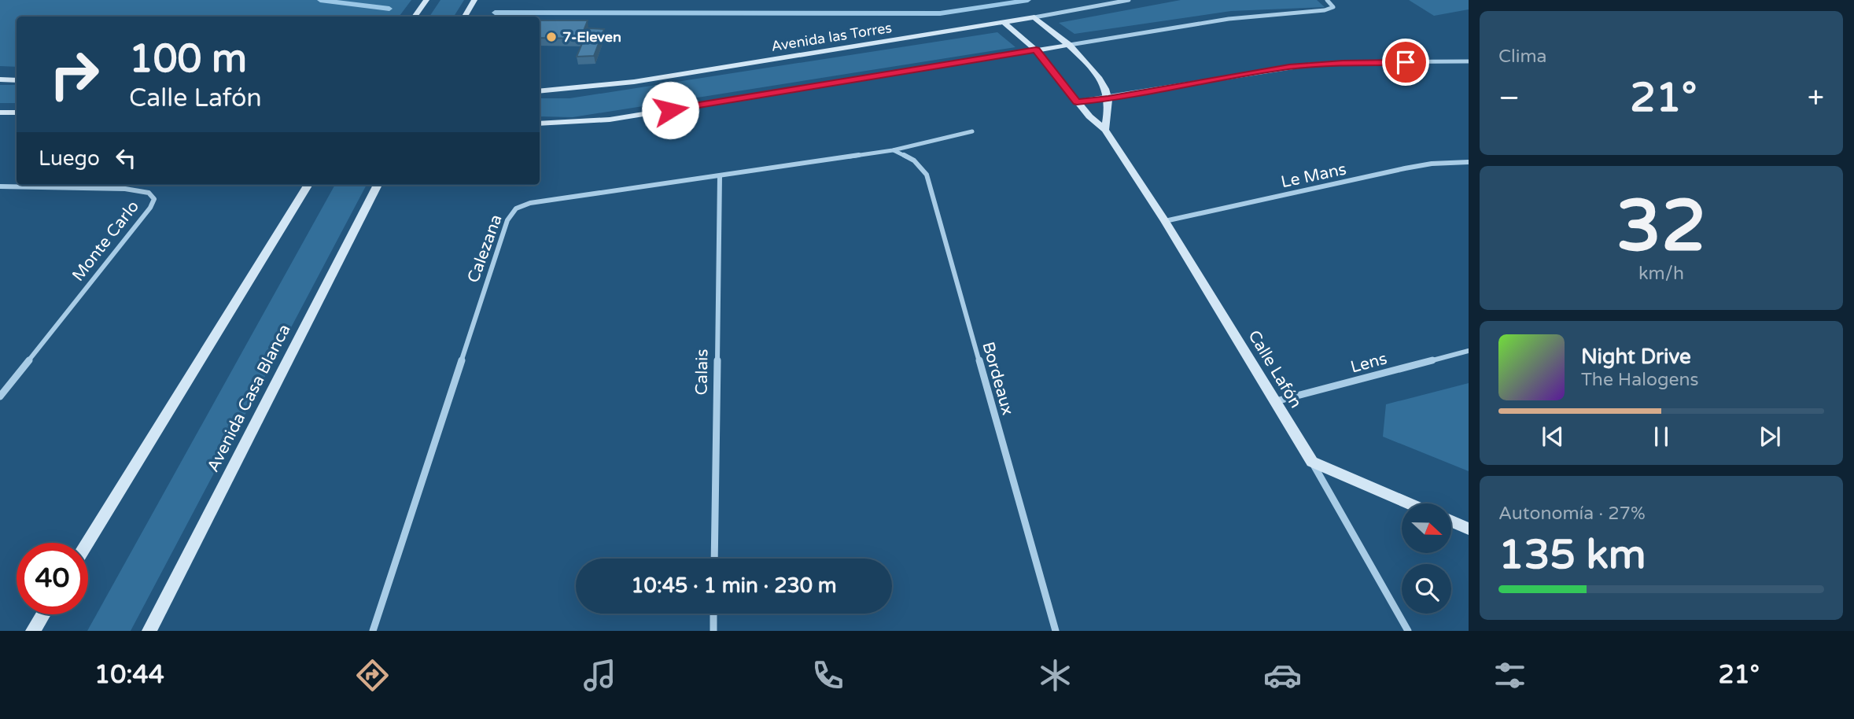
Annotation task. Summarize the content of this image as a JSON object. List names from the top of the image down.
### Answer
{
  "streets": {
    "street": [
      "Avenida las Torres",
      "Le Mans",
      "Monte Carlo",
      "Calezana",
      "Lens",
      "Calle Lafón",
      "Calais",
      "Bordeaux",
      "Avenida Casa Blanca"
    ]
  },
  "crossings": [
    ["Avenida las Torres", "Calle Lafón"],
    ["Le Mans", "Calle Lafón"],
    ["Calezana", "Calais"],
    ["Calezana", "Bordeaux"],
    ["Lens", "Calle Lafón"]
  ],
  "places": ["7-Eleven"],
  "north": "right",
  "page": {
    "tile": [
      "Clima",
      ["32", "km/h"],
      ["Autonomía · 27%", "135 km"]
    ],
    "turn": ["100 m", "Calle Lafón"],
    "heat": ["−", "21°", "+"],
    "then": "Luego",
    "song": ["Night Drive", "The Halogens"],
    "limit": "40",
    "trip": "10:45 · 1 min · 230 m",
    "tabs": ["10:44", "21°"]
  }
}
